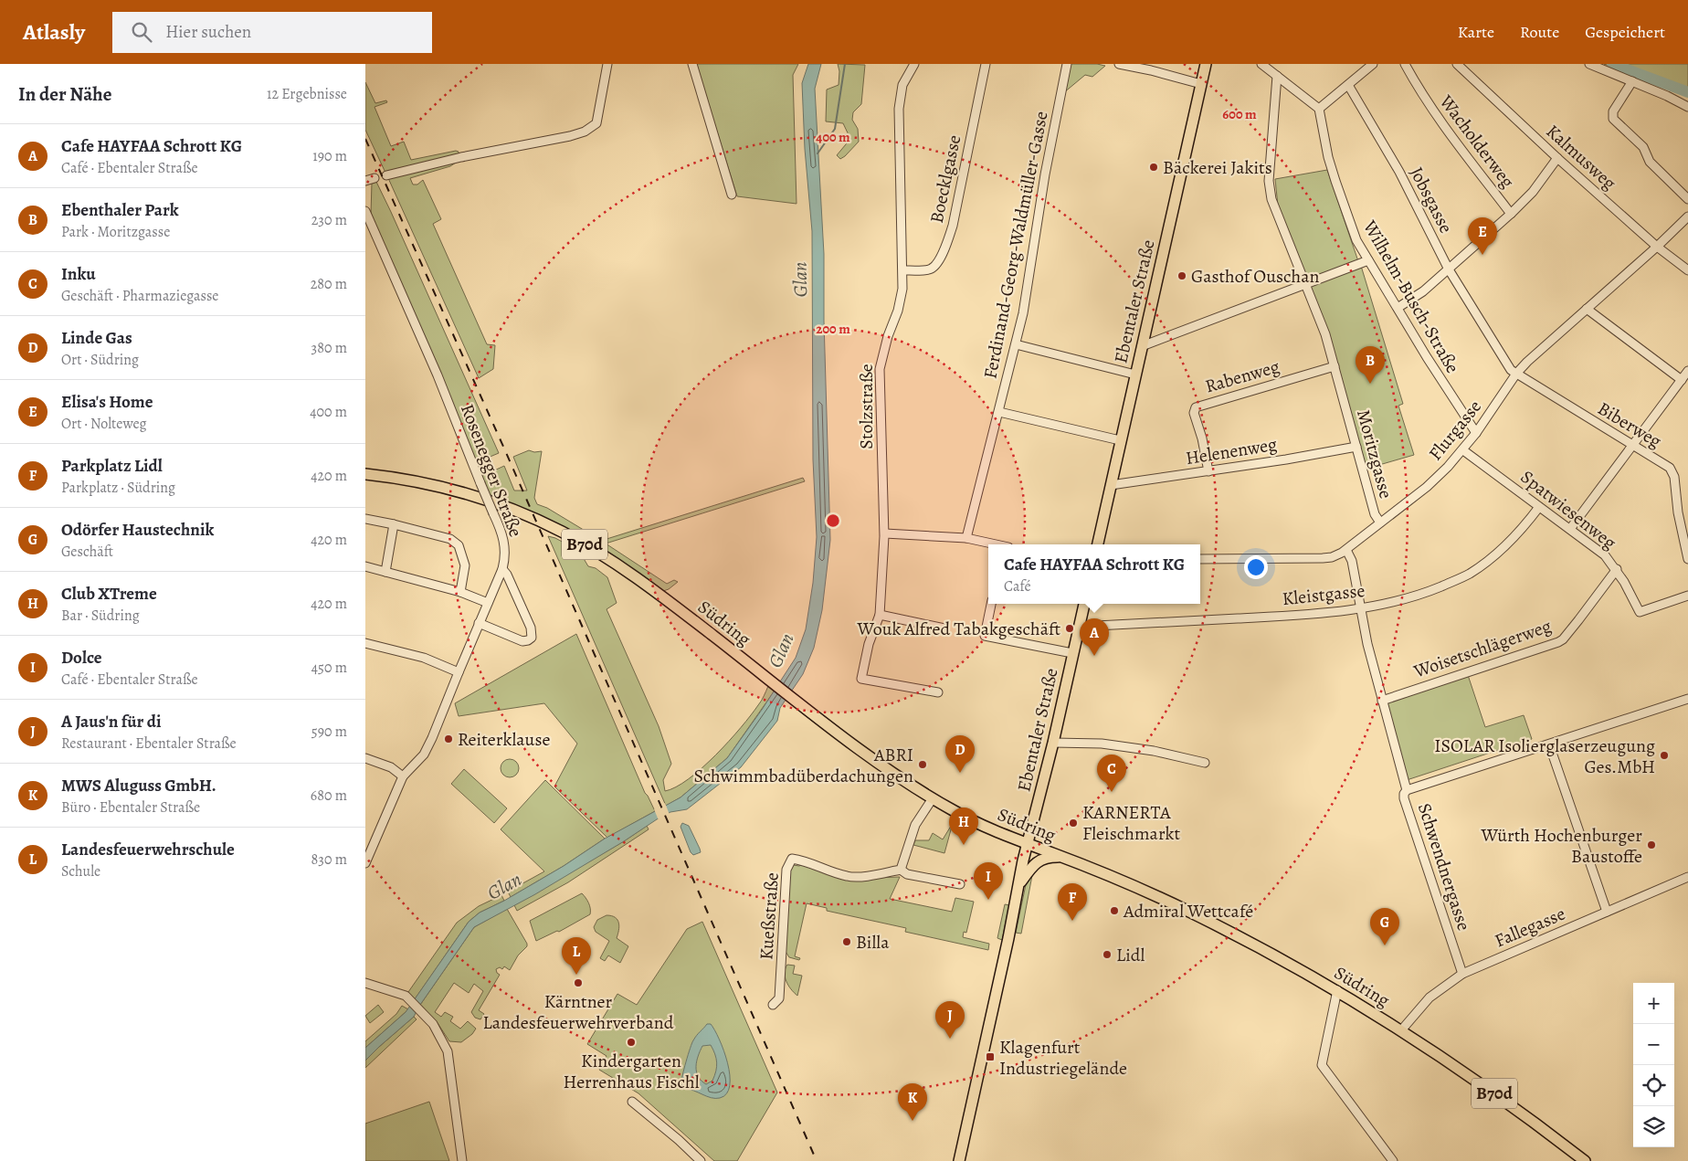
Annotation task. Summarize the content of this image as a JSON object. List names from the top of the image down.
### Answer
{
  "streets": {
    "main road": ["Ebentaler Straße", "B70d", "Südring"],
    "street": [
      "Wacholderweg",
      "Kalmusweg",
      "Boecklgasse",
      "Jobsgasse",
      "Ferdinand-Georg-Waldmüller-Gasse",
      "Wilhelm-Busch-Straße",
      "Rabenweg",
      "Stolzstraße",
      "Biberweg",
      "Flurgasse",
      "Helenenweg",
      "Moritzgasse",
      "Rosenegger Straße",
      "Spatwiesenweg",
      "Kleistgasse",
      "Woisetschlägerweg",
      "Schwendnergasse",
      "Kueßstraße",
      "Fallegasse"
    ]
  },
  "crossings": [
    ["Kalmusweg", "Flurgasse"],
    ["Boecklgasse", "Stolzstraße"],
    ["Jobsgasse", "Biberweg"],
    ["Jobsgasse", "Flurgasse"],
    ["Wilhelm-Busch-Straße", "Flurgasse"],
    ["Ebentaler Straße", "Helenenweg"],
    ["Ebentaler Straße", "Kleistgasse"],
    ["Ebentaler Straße", "Südring"],
    ["Rabenweg", "Helenenweg"],
    ["Rabenweg", "Moritzgasse"],
    ["Biberweg", "Flurgasse"],
    ["Flurgasse", "Moritzgasse"],
    ["Flurgasse", "Spatwiesenweg"],
    ["Helenenweg", "Moritzgasse"],
    ["Spatwiesenweg", "Kleistgasse"],
    ["Spatwiesenweg", "Woisetschlägerweg"],
    ["Südring", "Fallegasse"],
    ["Schwendnergasse", "Fallegasse"]
  ],
  "water": ["Glan"],
  "places": {
    "other": [
      "Bäckerei Jakits",
      "Gasthof Ouschan",
      "Wouk Alfred Tabakgeschäft",
      "Reiterklause",
      "ISOLAR Isolierglaserzeugung Ges.MbH",
      "ABRI Schwimmbadüberdachungen",
      "KARNERTA Fleischmarkt",
      "Würth Hochenburger Baustoffe",
      "Admiral Wettcafé",
      "Billa",
      "Lidl",
      "Kärntner Landesfeuerwehrverband",
      "Kindergarten Herrenhaus Fischl"
    ],
    "transit": ["Klagenfurt Industriegelände"]
  },
  "page": {
    "header": "Atlasly",
    "search": "Hier suchen",
    "nav": ["Karte", "Route", "Gespeichert"],
    "heading": ["In der Nähe", "12 Ergebnisse"],
    "list": [
      {
        "mark": "A",
        "name": "Cafe HAYFAA Schrott KG",
        "note": "Café · Ebentaler Straße",
        "value": "190 m"
      },
      {
        "mark": "B",
        "name": "Ebenthaler Park",
        "note": "Park · Moritzgasse",
        "value": "230 m"
      },
      {
        "mark": "C",
        "name": "Inku",
        "note": "Geschäft · Pharmaziegasse",
        "value": "280 m"
      },
      {
        "mark": "D",
        "name": "Linde Gas",
        "note": "Ort · Südring",
        "value": "380 m"
      },
      {
        "mark": "E",
        "name": "Elisa's Home",
        "note": "Ort · Nolteweg",
        "value": "400 m"
      },
      {
        "mark": "F",
        "name": "Parkplatz Lidl",
        "note": "Parkplatz · Südring",
        "value": "420 m"
      },
      {
        "mark": "G",
        "name": "Odörfer Haustechnik",
        "note": "Geschäft",
        "value": "420 m"
      },
      {
        "mark": "H",
        "name": "Club XTreme",
        "note": "Bar · Südring",
        "value": "420 m"
      },
      {
        "mark": "I",
        "name": "Dolce",
        "note": "Café · Ebentaler Straße",
        "value": "450 m"
      },
      {
        "mark": "J",
        "name": "A Jaus'n für di",
        "note": "Restaurant · Ebentaler Straße",
        "value": "590 m"
      },
      {
        "mark": "K",
        "name": "MWS Aluguss GmbH.",
        "note": "Büro · Ebentaler Straße",
        "value": "680 m"
      },
      {
        "mark": "L",
        "name": "Landesfeuerwehrschule",
        "note": "Schule",
        "value": "830 m"
      }
    ],
    "pins": [
      "E",
      "B",
      "A",
      "D",
      "C",
      "H",
      "I",
      "F",
      "G",
      "L",
      "J",
      "K"
    ],
    "popup": ["Cafe HAYFAA Schrott KG", "Café"],
    "map_buttons": ["+", "−"]
  },
  "rings": ["600 m", "400 m", "200 m"]
}
